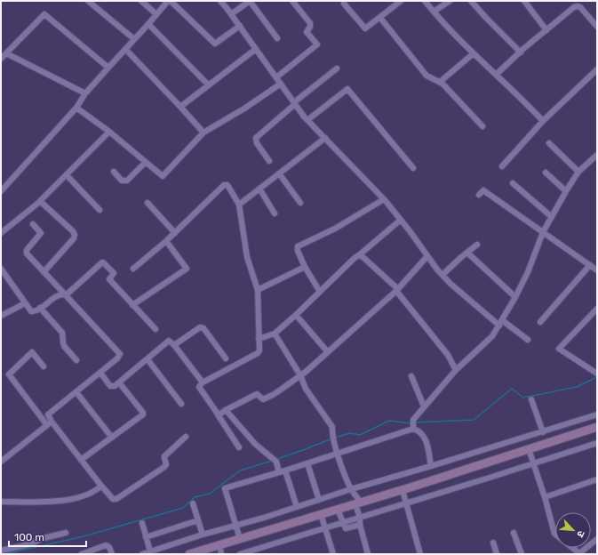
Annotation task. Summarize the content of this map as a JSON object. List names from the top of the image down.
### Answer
{
  "scale_bar": "100 m",
  "north": "bottom right"
}
